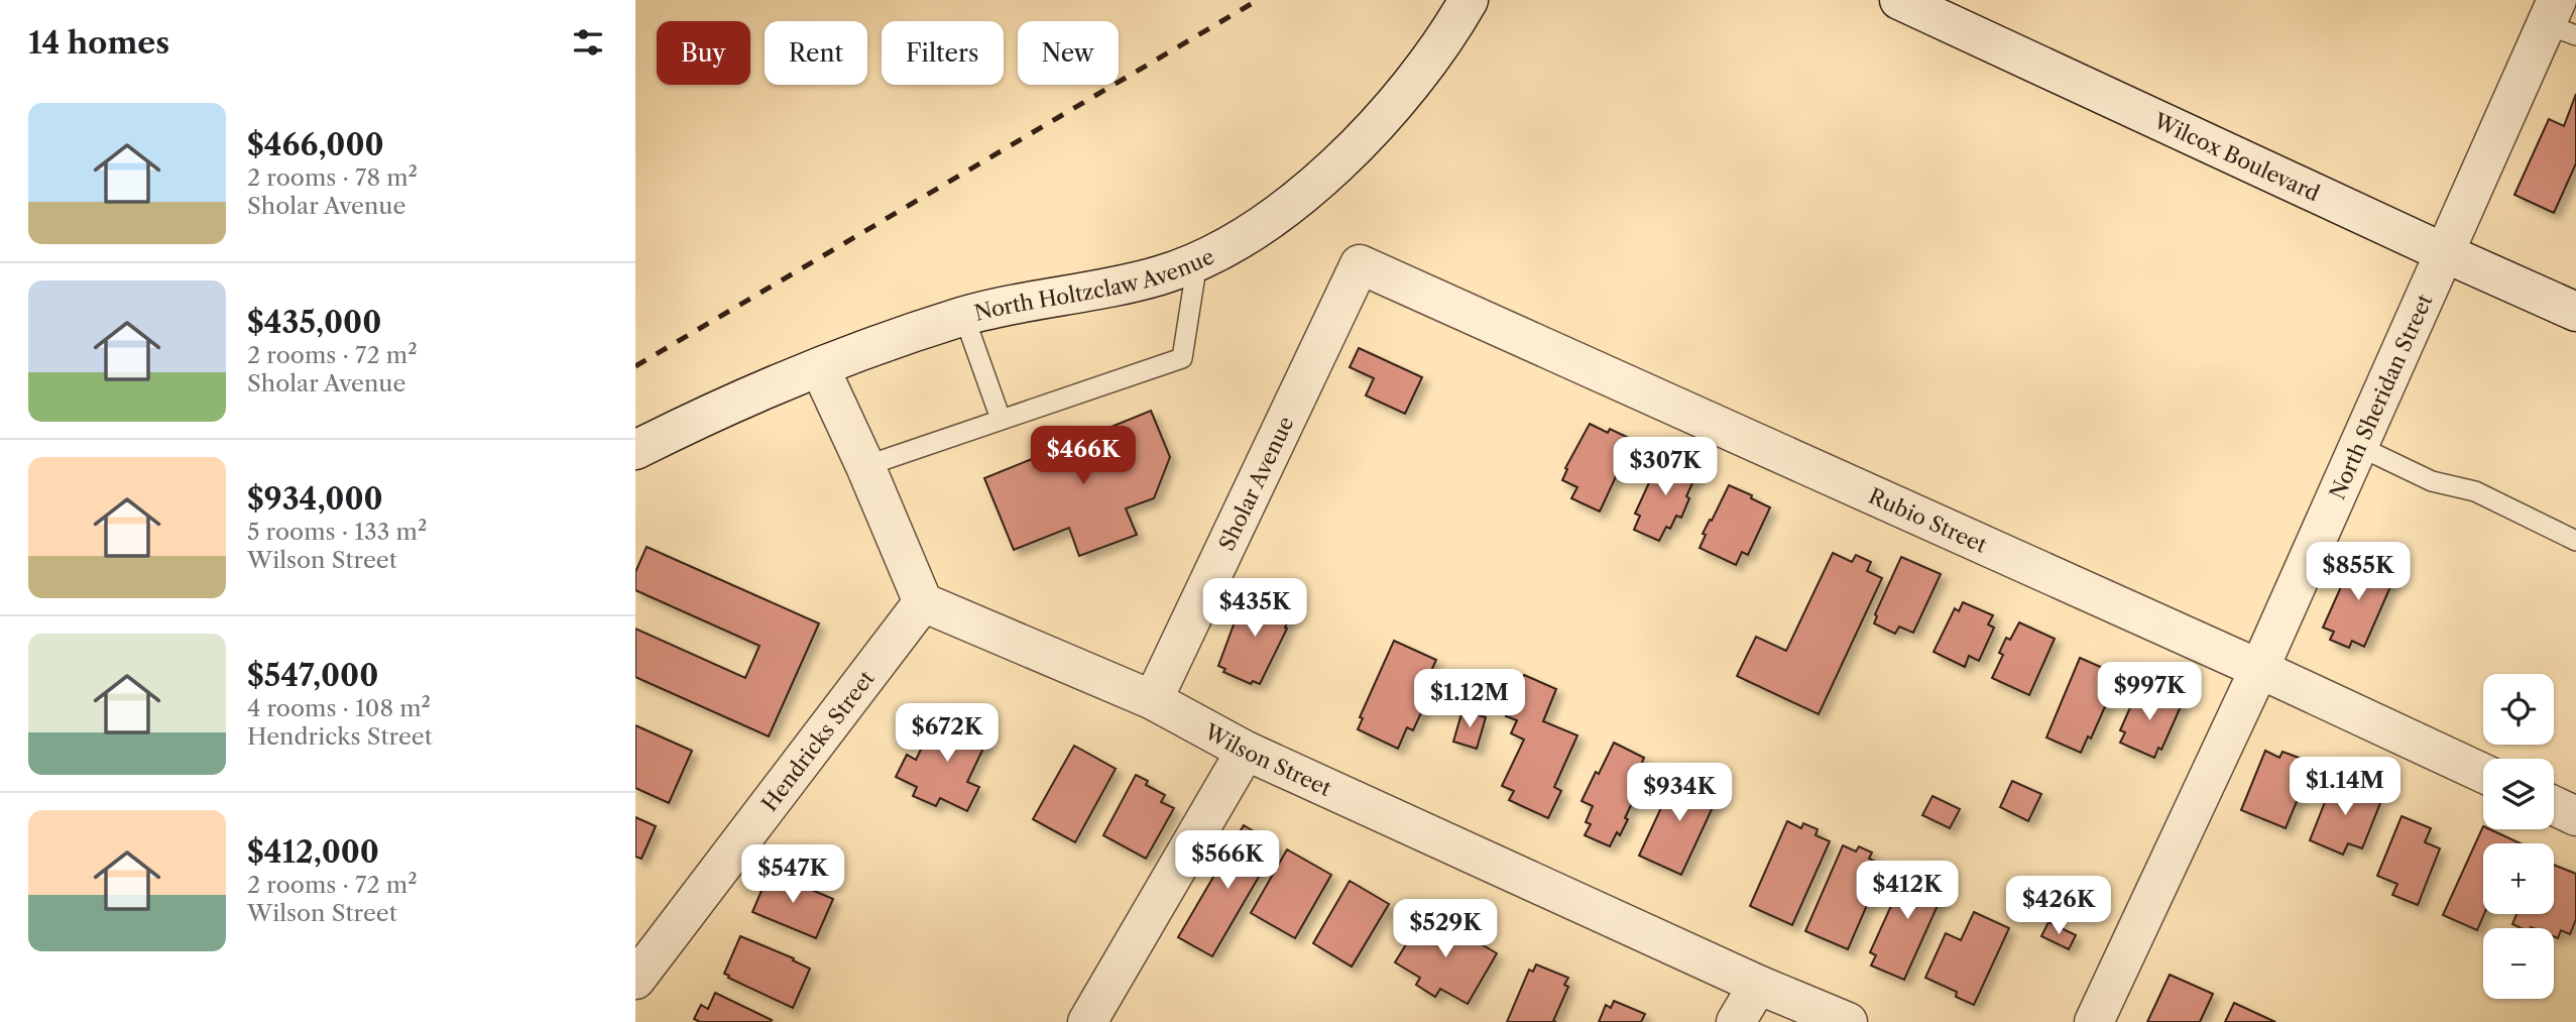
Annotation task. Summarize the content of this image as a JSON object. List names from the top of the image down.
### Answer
{
  "streets": {
    "street": [
      "Wilcox Boulevard",
      "North Holtzclaw Avenue",
      "North Sheridan Street",
      "Sholar Avenue",
      "Rubio Street",
      "Hendricks Street",
      "Wilson Street"
    ]
  },
  "crossings": [
    ["Wilcox Boulevard", "North Sheridan Street"],
    ["North Sheridan Street", "Rubio Street"],
    ["Sholar Avenue", "Rubio Street"],
    ["Sholar Avenue", "Wilson Street"],
    ["Hendricks Street", "Wilson Street"]
  ],
  "page": {
    "heading": "14 homes",
    "chip": [
      "Buy",
      "Rent",
      "Filters",
      "New"
    ],
    "list": [
      {
        "name": "$466,000",
        "note": "2 rooms · 78 m² · Sholar Avenue"
      },
      {
        "name": "$435,000",
        "note": "2 rooms · 72 m² · Sholar Avenue"
      },
      {
        "name": "$934,000",
        "note": "5 rooms · 133 m² · Wilson Street"
      },
      {
        "name": "$547,000",
        "note": "4 rooms · 108 m² · Hendricks Street"
      },
      {
        "name": "$412,000",
        "note": "2 rooms · 72 m² · Wilson Street"
      }
    ],
    "price": [
      "$466K",
      "$307K",
      "$855K",
      "$435K",
      "$997K",
      "$1.12M",
      "$672K",
      "$1.14M",
      "$934K",
      "$566K",
      "$547K",
      "$412K",
      "$426K",
      "$529K"
    ],
    "map_buttons": ["+", "−"]
  }
}
